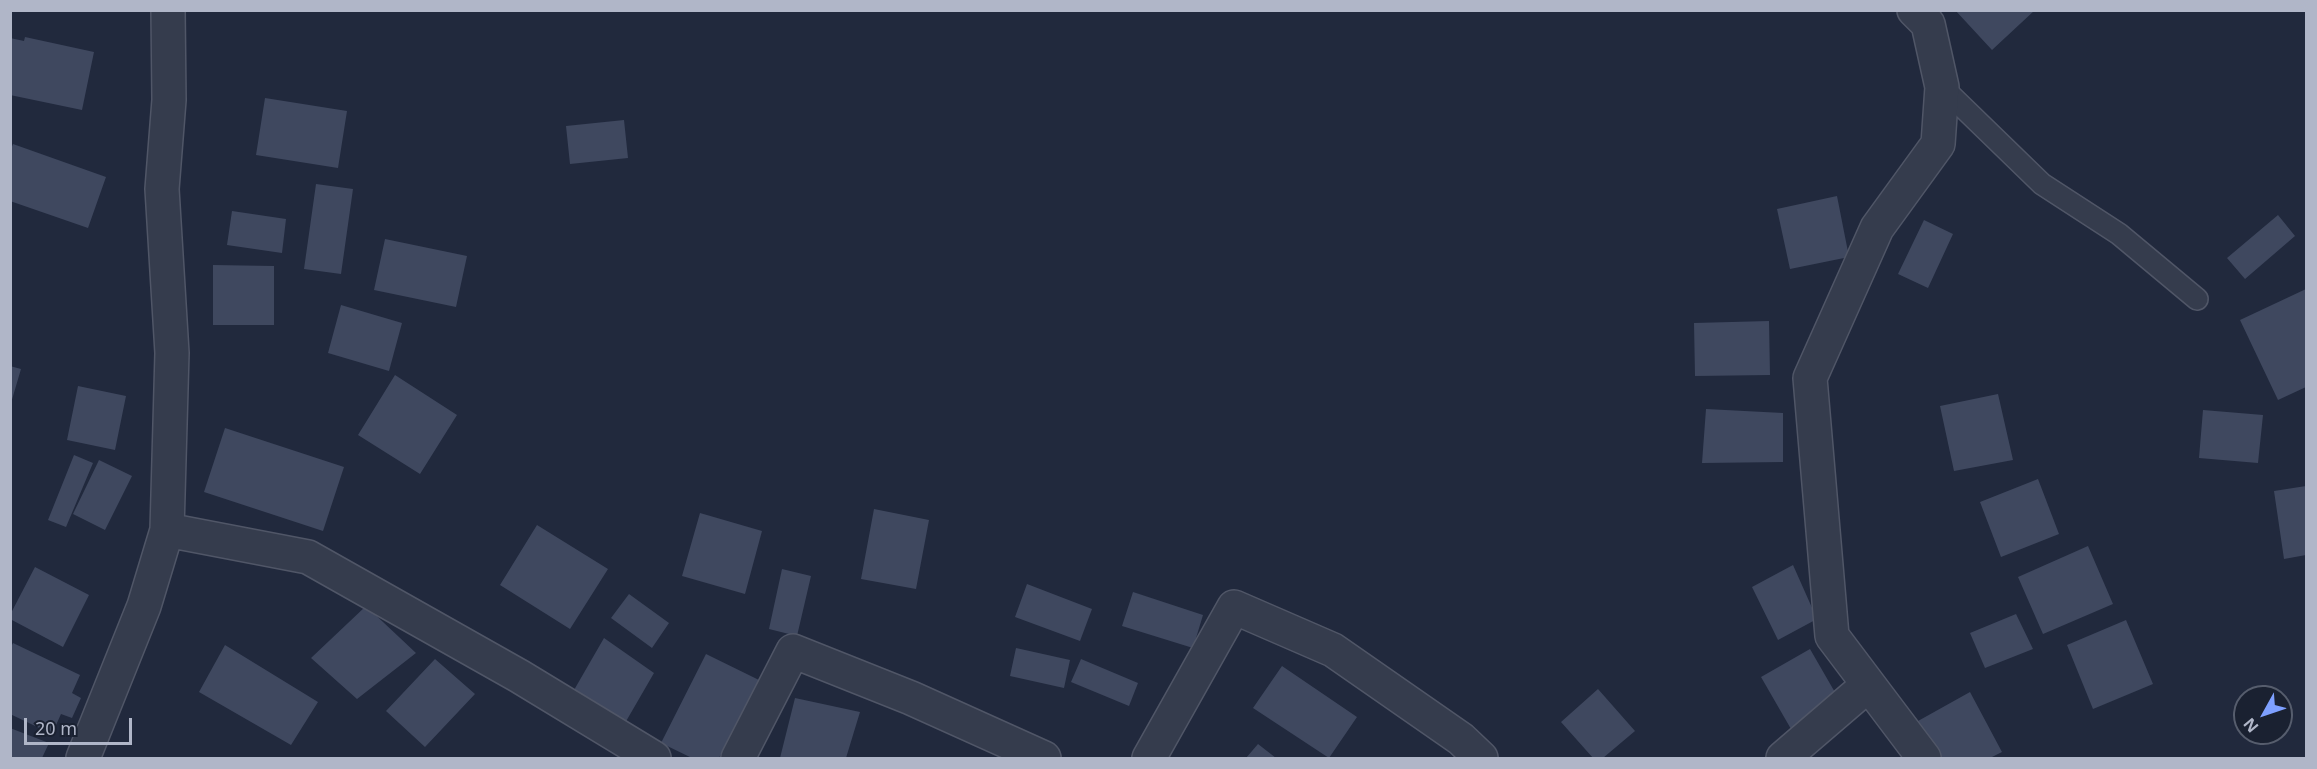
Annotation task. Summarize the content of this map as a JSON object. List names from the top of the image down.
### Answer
{
  "scale_bar": "20 m",
  "north": "bottom left"
}
